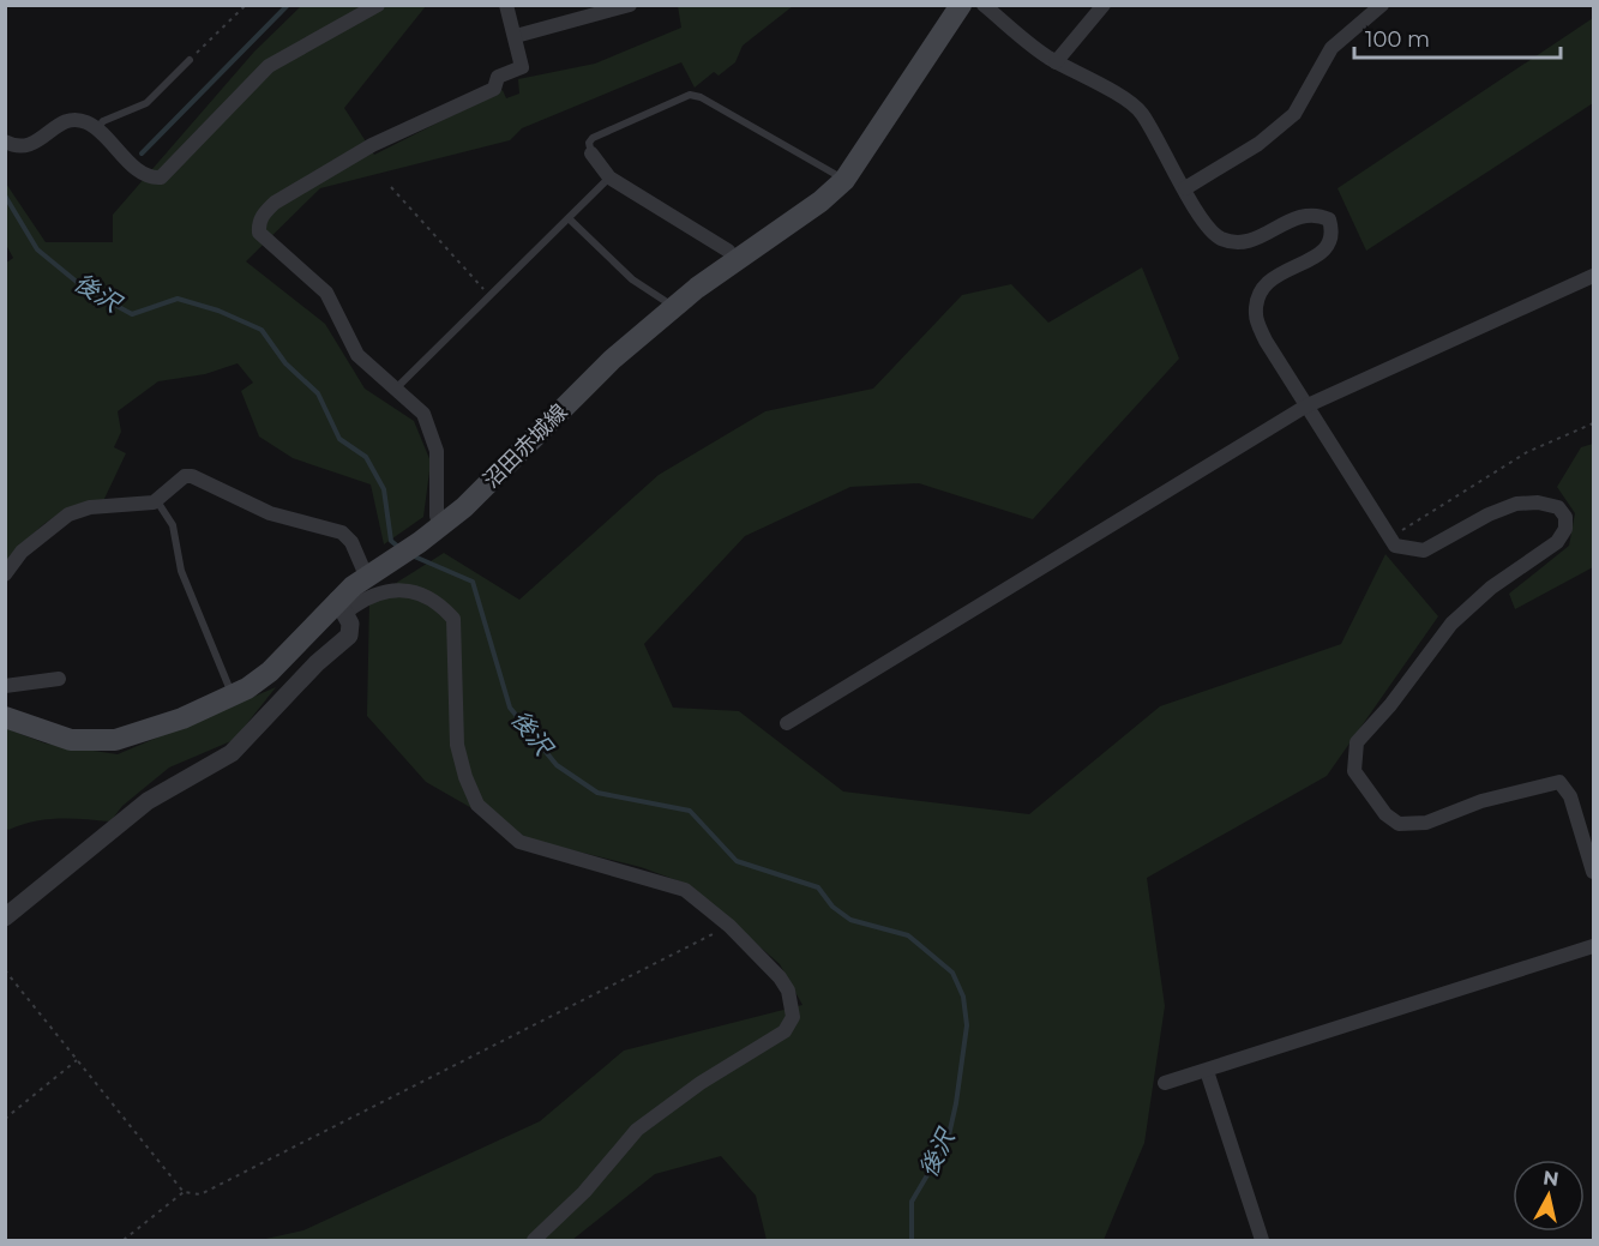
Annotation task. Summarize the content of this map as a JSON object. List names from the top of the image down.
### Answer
{
  "streets": {
    "main road": ["沼田赤城線"]
  },
  "water": ["後沢"],
  "scale_bar": "100 m",
  "north": "top"
}
